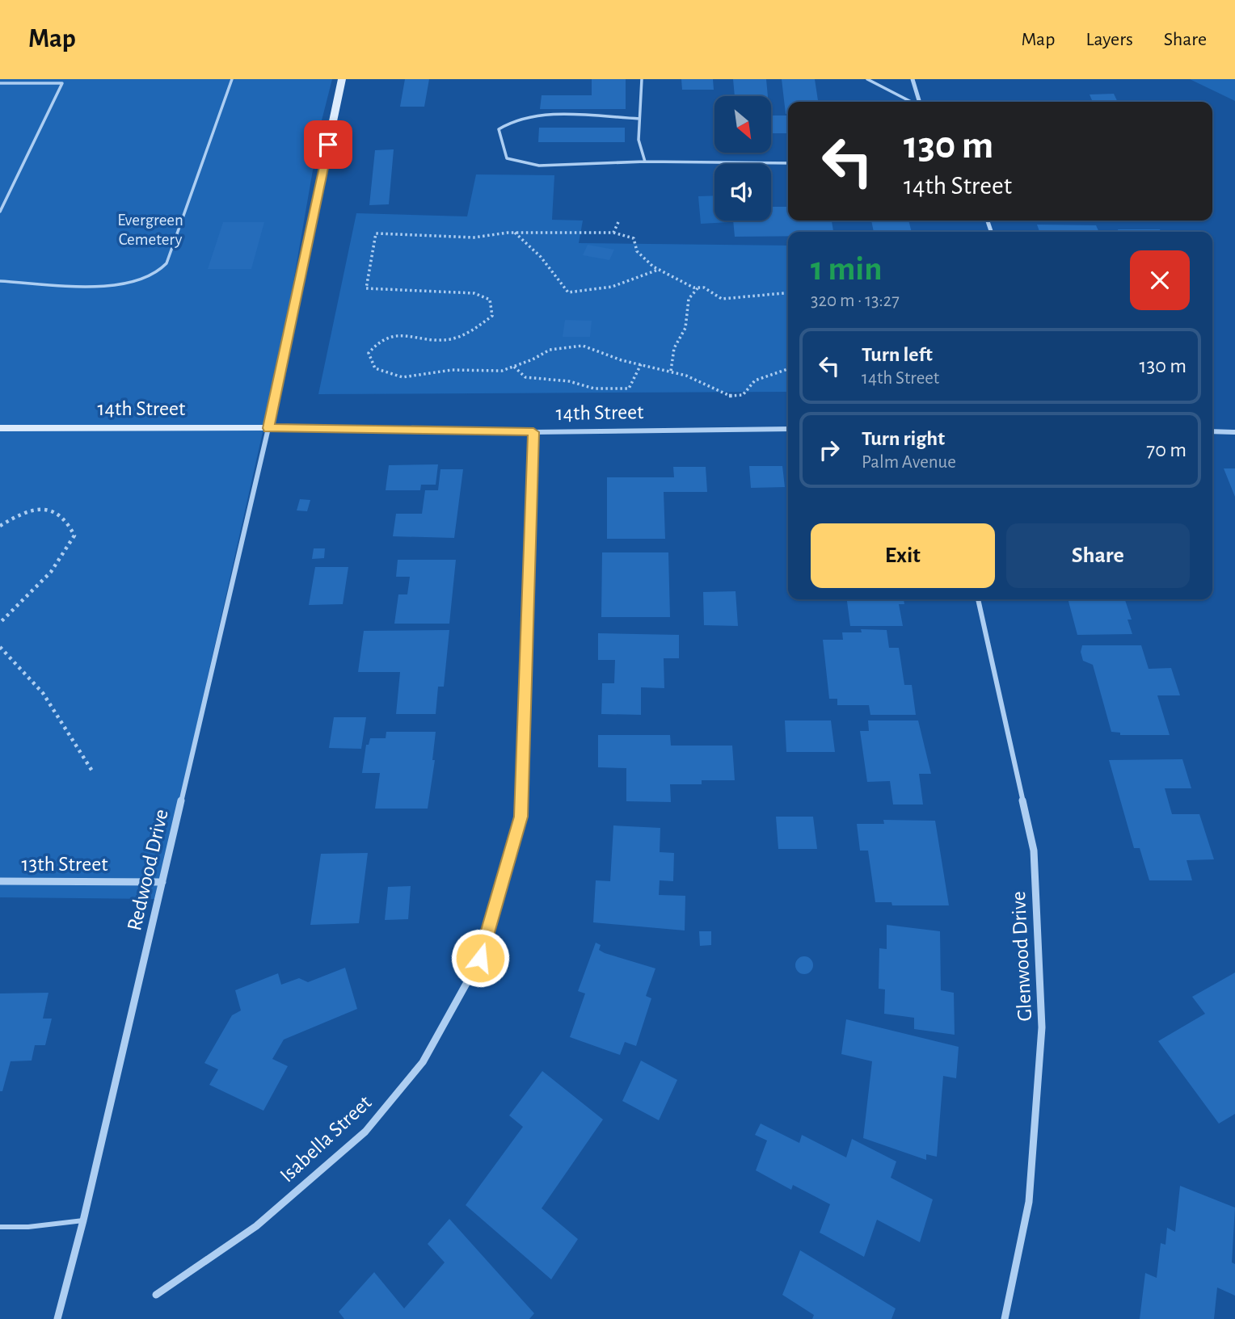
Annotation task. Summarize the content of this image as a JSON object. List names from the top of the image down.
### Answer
{
  "streets": {
    "street": [
      "14th Street",
      "13th Street",
      "Redwood Drive",
      "Glenwood Drive",
      "Isabella Street"
    ]
  },
  "crossings": [
    ["14th Street", "Redwood Drive"],
    ["14th Street", "Isabella Street"],
    ["13th Street", "Redwood Drive"]
  ],
  "parks": ["Evergreen Cemetery"],
  "north": "bottom right",
  "page": {
    "header": "Map",
    "nav": ["Map", "Layers", "Share"],
    "turn": ["130 m", "14th Street"],
    "heading": ["1 min", "320 m · 13:27"],
    "list": [
      {
        "name": "Turn left",
        "note": "14th Street",
        "value": "130 m"
      },
      {
        "name": "Turn right",
        "note": "Palm Avenue",
        "value": "70 m"
      }
    ],
    "buttons": ["Exit", "Share"]
  }
}
